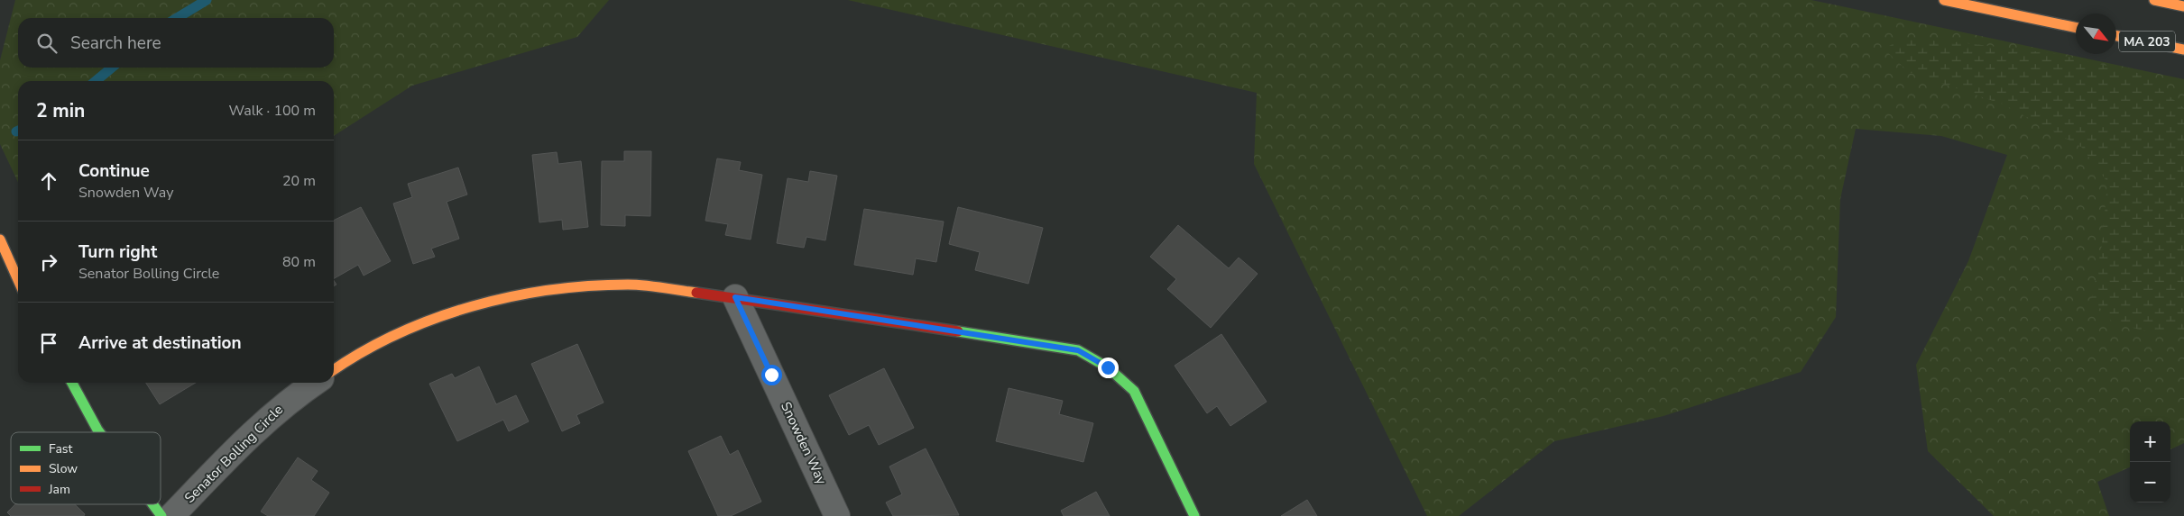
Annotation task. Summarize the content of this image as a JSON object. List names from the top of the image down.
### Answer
{
  "streets": {
    "main road": ["MA 203"],
    "street": ["Snowden Way", "Senator Bolling Circle"]
  },
  "legend": ["Fast", "Slow", "Jam"],
  "north": "bottom right",
  "page": {
    "search": "Search here",
    "heading": ["2 min", "Walk · 100 m"],
    "list": [
      ["Continue", "Snowden Way", "20 m"],
      ["Turn right", "Senator Bolling Circle", "80 m"],
      "Arrive at destination"
    ],
    "map_buttons": ["+", "−"]
  }
}
